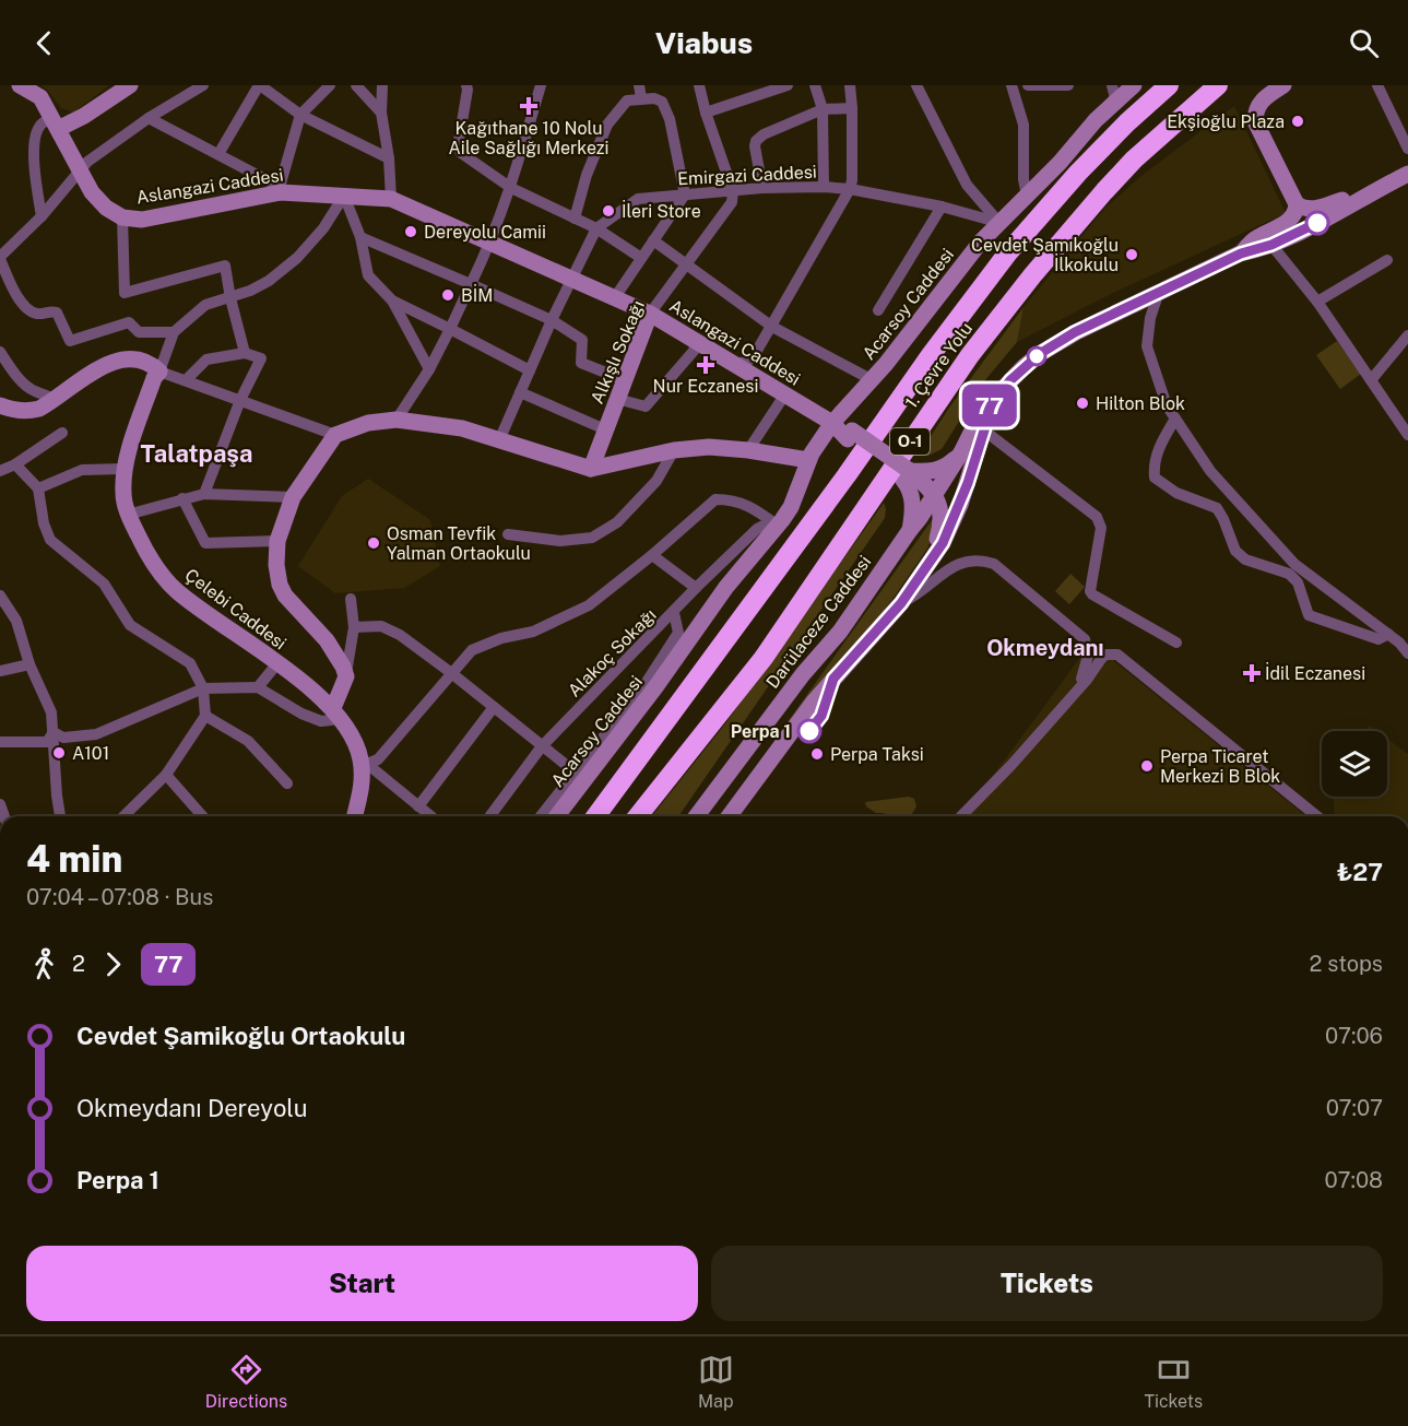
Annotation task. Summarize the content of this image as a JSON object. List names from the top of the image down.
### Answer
{
  "streets": {
    "highway": ["1. Çevre Yolu", "O-1"],
    "main road": [
      "Aslangazi Caddesi",
      "Acarsoy Caddesi",
      "Alkışlı Sokağı",
      "Çelebi Caddesi",
      "Darülaceze Caddesi"
    ],
    "street": ["Emirgazi Caddesi", "Alakoç Sokağı"]
  },
  "crossings": [
    ["Emirgazi Caddesi", "Acarsoy Caddesi"],
    ["Emirgazi Caddesi", "Alkışlı Sokağı"],
    ["Aslangazi Caddesi", "Acarsoy Caddesi"],
    ["Aslangazi Caddesi", "Alkışlı Sokağı"],
    ["Aslangazi Caddesi", "Darülaceze Caddesi"],
    ["Acarsoy Caddesi", "Alakoç Sokağı"]
  ],
  "districts": ["Talatpaşa", "Okmeydanı"],
  "places": {
    "health": ["Kağıthane 10 Nolu Aile Sağlığı Merkezi", "Nur Eczanesi", "İdil Eczanesi"],
    "other": [
      "Ekşioğlu Plaza",
      "İleri Store",
      "Dereyolu Camii",
      "Cevdet Şamıkoğlu İlkokulu",
      "BİM",
      "Hilton Blok",
      "Osman Tevfik Yalman Ortaokulu",
      "Perpa 1",
      "A101",
      "Perpa Taksi",
      "Perpa Ticaret Merkezi B Blok"
    ]
  },
  "lines": ["bus line 77"],
  "page": {
    "header": "Viabus",
    "on_map": "77",
    "heading": ["4 min", "07:04 – 07:08 · Bus", "₺27"],
    "legs": ["2", "77", "2 stops"],
    "list": [
      {
        "name": "Cevdet Şamikoğlu Ortaokulu",
        "value": "07:06"
      },
      {
        "name": "Okmeydanı Dereyolu",
        "value": "07:07"
      },
      {
        "name": "Perpa 1",
        "value": "07:08"
      }
    ],
    "buttons": ["Start", "Tickets"],
    "tabs": ["Directions", "Map", "Tickets"]
  }
}
